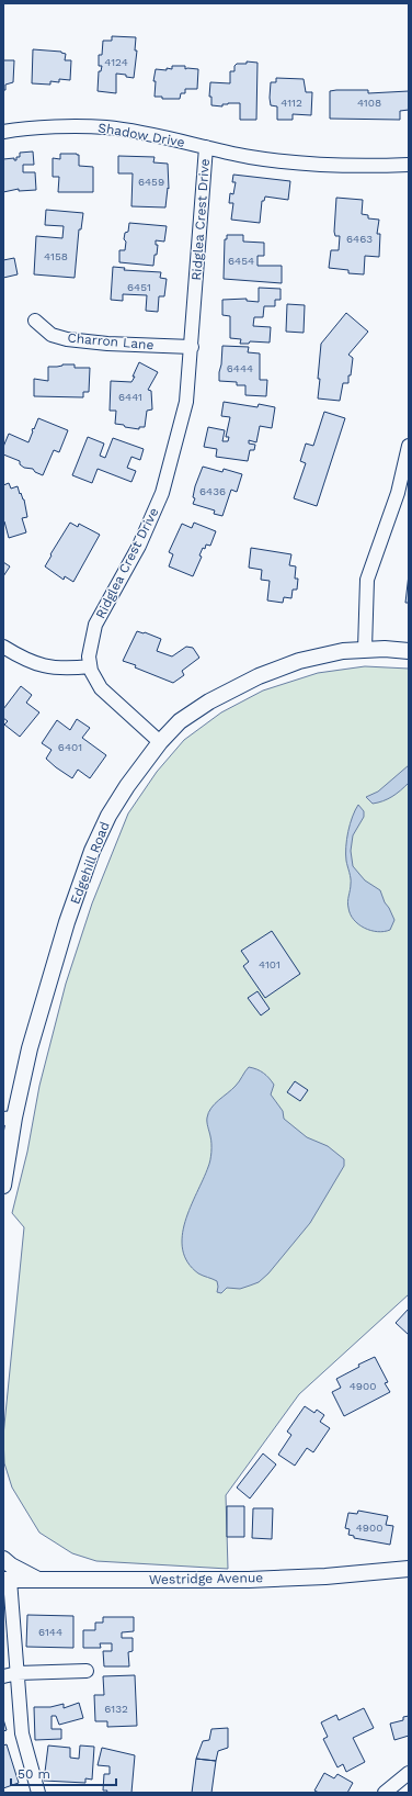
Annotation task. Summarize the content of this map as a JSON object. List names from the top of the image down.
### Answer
{
  "streets": {
    "street": [
      "Shadow Drive",
      "Ridglea Crest Drive",
      "Charron Lane",
      "Edgehill Road",
      "Westridge Avenue"
    ]
  },
  "crossings": [
    ["Shadow Drive", "Ridglea Crest Drive"],
    ["Ridglea Crest Drive", "Charron Lane"],
    ["Ridglea Crest Drive", "Edgehill Road"]
  ],
  "house_numbers": [
    "4124",
    "4112",
    "4108",
    "6459",
    "6463",
    "4158",
    "6454",
    "6451",
    "6444",
    "6441",
    "6436",
    "6401",
    "4101",
    "4900",
    "4900",
    "6144",
    "6132"
  ],
  "scale_bar": "50 m"
}
